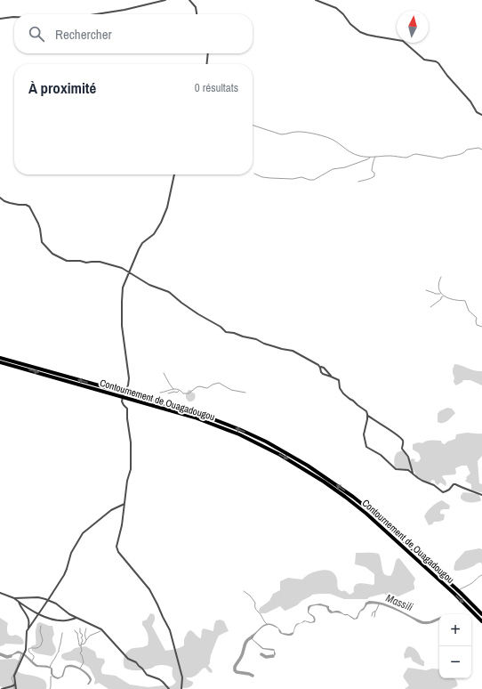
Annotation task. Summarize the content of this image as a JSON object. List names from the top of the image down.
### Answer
{
  "streets": {
    "highway": ["Contournement de Ouagadougou"]
  },
  "water": ["Massili"],
  "north": "top",
  "page": {
    "search": "Rechercher",
    "heading": ["À proximité", "0 résultats"],
    "map_buttons": ["+", "−"]
  }
}
